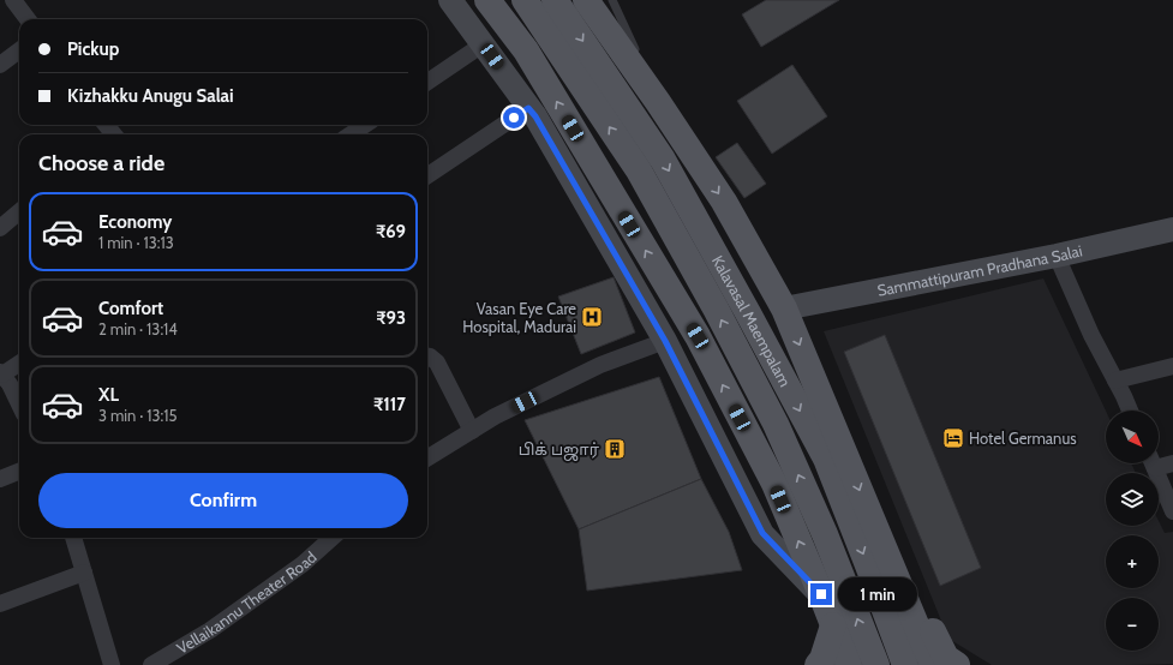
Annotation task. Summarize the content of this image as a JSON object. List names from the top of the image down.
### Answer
{
  "streets": {
    "main road": ["Kalavasal Maempalam"],
    "street": ["Sammattipuram Pradhana Salai", "Vellaikannu Theater Road"]
  },
  "places": {
    "hospital": ["Vasan Eye Care Hospital, Madurai"],
    "hotel": ["Hotel Germanus"],
    "building": ["பிக் பஜார்"]
  },
  "north": "bottom right",
  "page": {
    "banner": ["Pickup", "Kizhakku Anugu Salai"],
    "heading": "Choose a ride",
    "list": [
      {
        "name": "Economy",
        "note": "1 min · 13:13",
        "value": "₹69"
      },
      {
        "name": "Comfort",
        "note": "2 min · 13:14",
        "value": "₹93"
      },
      {
        "name": "XL",
        "note": "3 min · 13:15",
        "value": "₹117"
      }
    ],
    "map_buttons": ["+", "−"],
    "buttons": "Confirm",
    "bubble": "1 min"
  }
}
